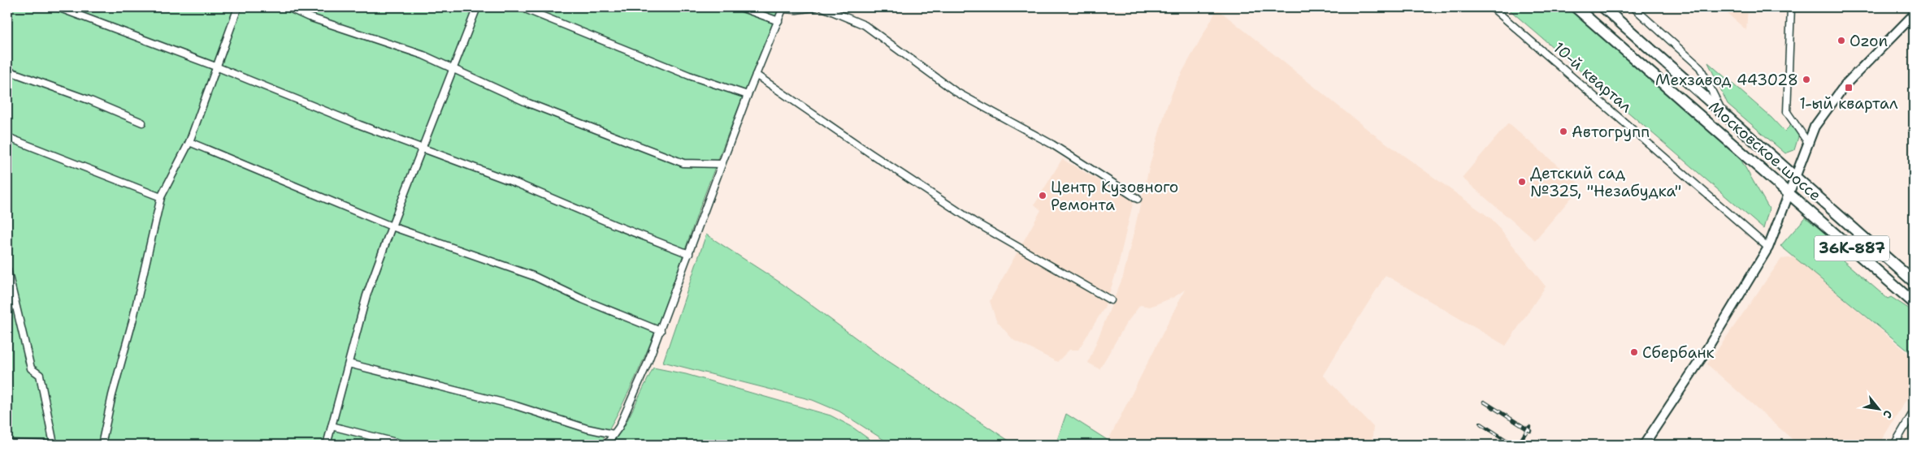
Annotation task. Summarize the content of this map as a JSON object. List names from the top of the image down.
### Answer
{
  "streets": {
    "main road": ["Московское шоссе", "36К-887"],
    "street": ["10-й квартал"]
  },
  "places": {
    "other": [
      "Ozon",
      "Мехзавод 443028",
      "Автогрупп",
      "Детский сад №325, \"Незабудка\"",
      "Центр Кузовного Ремонта",
      "Сбербанк"
    ],
    "transit": ["1-ый квартал"]
  },
  "north": "bottom right"
}
